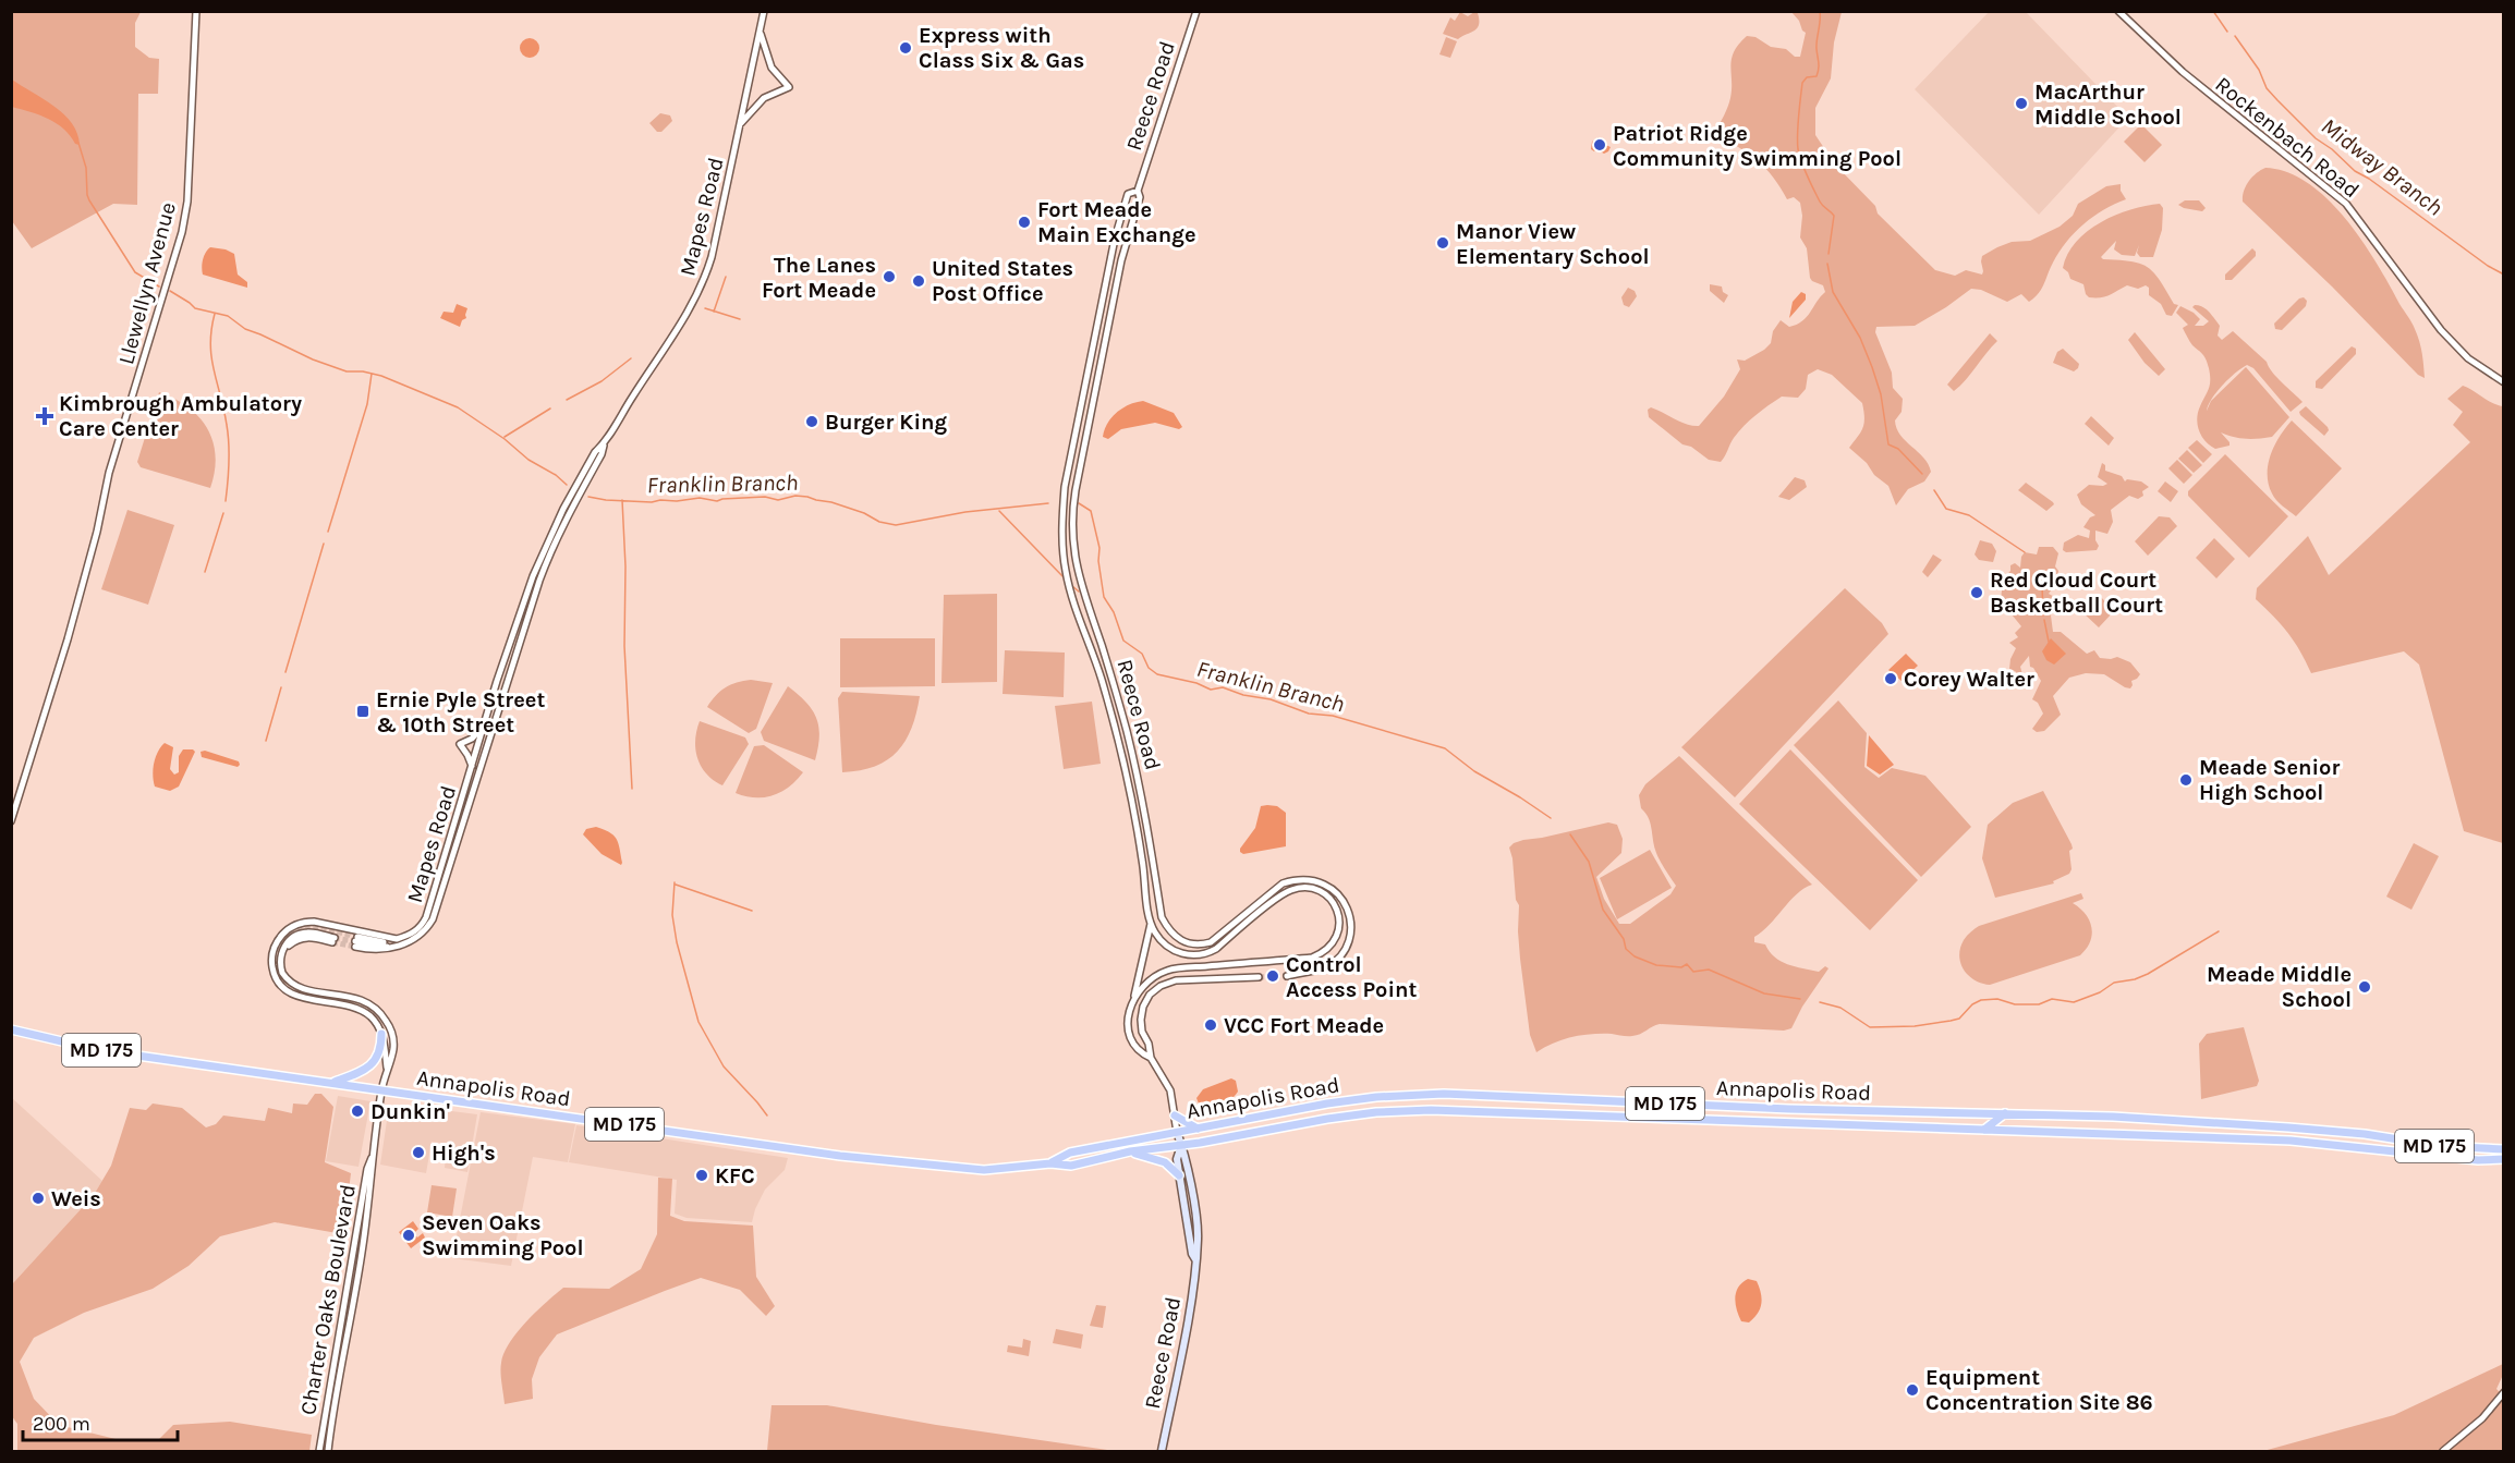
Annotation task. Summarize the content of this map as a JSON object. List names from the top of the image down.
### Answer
{
  "streets": {
    "main road": ["Reece Road", "MD 175", "Annapolis Road"],
    "street": [
      "Rockenbach Road",
      "Mapes Road",
      "Llewellyn Avenue",
      "Charter Oaks Boulevard"
    ]
  },
  "crossings": [
    ["Reece Road", "Annapolis Road"],
    ["Annapolis Road", "Charter Oaks Boulevard"]
  ],
  "water": ["Midway Branch", "Franklin Branch"],
  "places": {
    "other": [
      "Express with Class Six & Gas",
      "MacArthur Middle School",
      "Patriot Ridge Community Swimming Pool",
      "Fort Meade Main Exchange",
      "Manor View Elementary School",
      "The Lanes Fort Meade",
      "United States Post Office",
      "Burger King",
      "Red Cloud Court Basketball Court",
      "Corey Walter",
      "Meade Senior High School",
      "Control Access Point",
      "Meade Middle School",
      "VCC Fort Meade",
      "Dunkin'",
      "High's",
      "KFC",
      "Weis",
      "Seven Oaks Swimming Pool",
      "Equipment Concentration Site 86"
    ],
    "health": ["Kimbrough Ambulatory Care Center"],
    "transit": ["Ernie Pyle Street & 10th Street"]
  },
  "scale_bar": "200 m"
}
